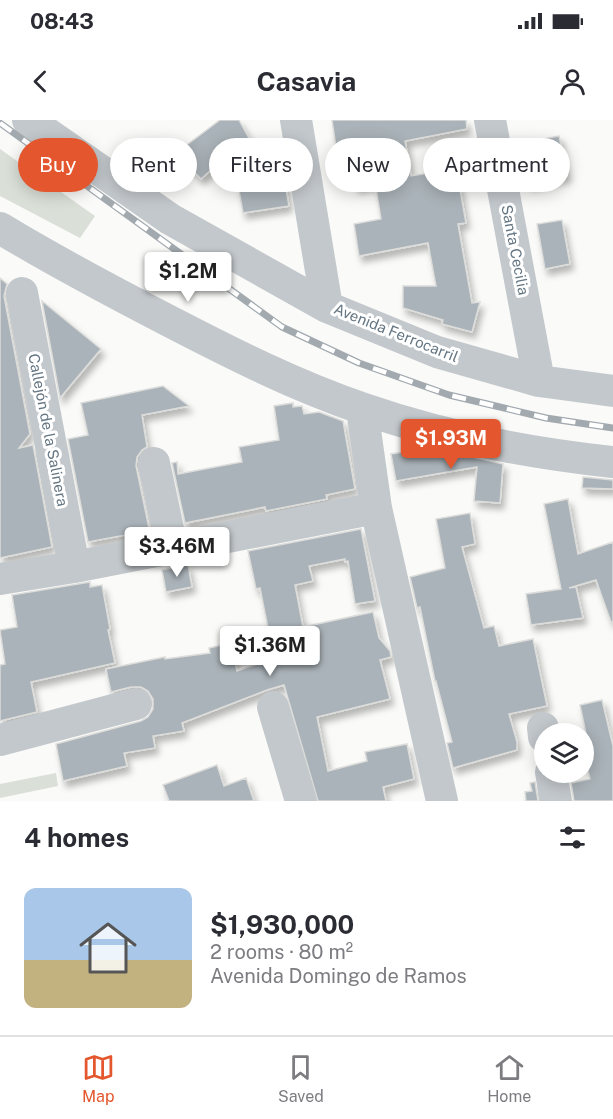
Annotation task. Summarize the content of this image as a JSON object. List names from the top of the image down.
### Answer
{
  "streets": {
    "street": ["Santa Cecilia", "Avenida Ferrocarril", "Callejón de la Salinera"]
  },
  "crossings": [
    ["Santa Cecilia", "Avenida Ferrocarril"]
  ],
  "page": {
    "status": "08:43",
    "header": "Casavia",
    "chip": [
      "Buy",
      "Rent",
      "Filters",
      "New",
      "Apartment"
    ],
    "price": [
      "$1.2M",
      "$1.93M",
      "$3.46M",
      "$1.36M"
    ],
    "heading": "4 homes",
    "list": [
      {
        "name": "$1,930,000",
        "note": "2 rooms · 80 m² · Avenida Domingo de Ramos"
      }
    ],
    "tabs": ["Map", "Saved", "Home"]
  }
}
